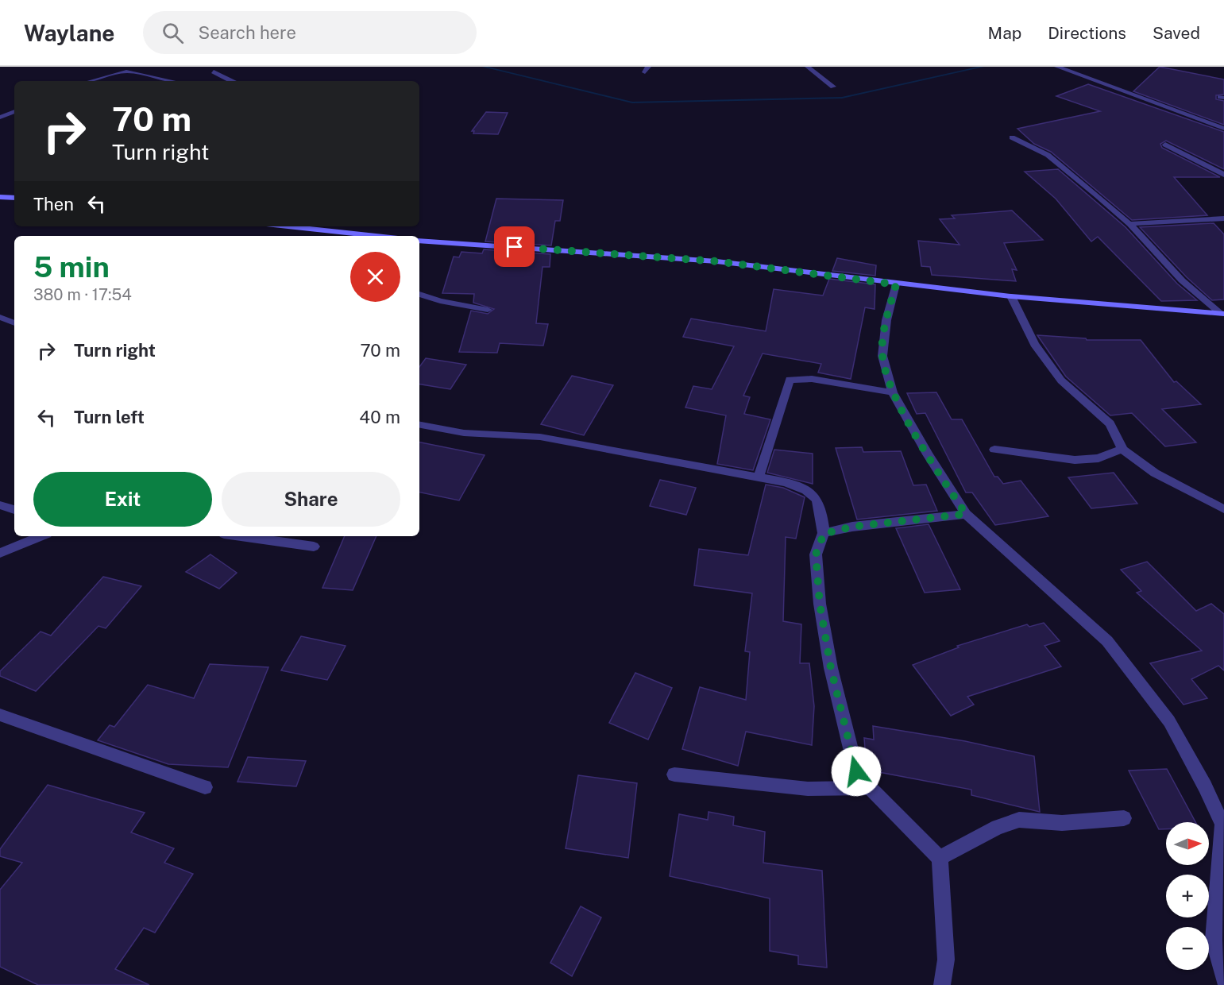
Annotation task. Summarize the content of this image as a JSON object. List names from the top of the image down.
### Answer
{
  "north": "right",
  "page": {
    "header": "Waylane",
    "search": "Search here",
    "nav": ["Map", "Directions", "Saved"],
    "turn": ["70 m", "Turn right"],
    "then": "Then",
    "heading": ["5 min", "380 m · 17:54"],
    "list": [
      {
        "name": "Turn right",
        "value": "70 m"
      },
      {
        "name": "Turn left",
        "value": "40 m"
      }
    ],
    "buttons": ["Exit", "Share"],
    "map_buttons": ["+", "−"]
  }
}
